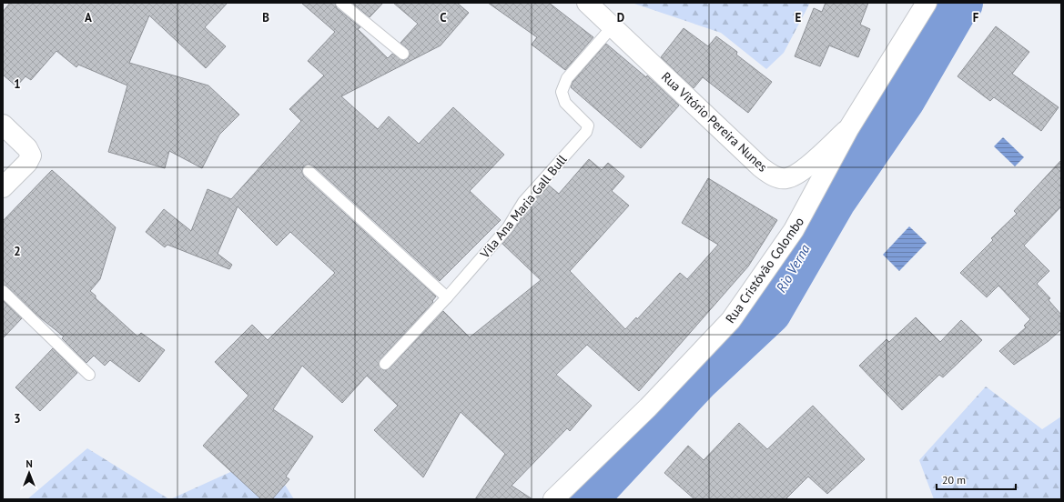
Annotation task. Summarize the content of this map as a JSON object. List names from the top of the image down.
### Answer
{
  "streets": {
    "main road": ["Rua Vitório Pereira Nunes", "Rua Cristóvão Colombo"],
    "lane": ["Vila Ana Maria Gall Bull"]
  },
  "crossings": [
    ["Rua Vitório Pereira Nunes", "Vila Ana Maria Gall Bull"],
    ["Rua Vitório Pereira Nunes", "Rua Cristóvão Colombo"]
  ],
  "water": ["Rio Verna"],
  "scale_bar": "20 m",
  "north": "top",
  "grid": {
    "columns": [
      "A",
      "B",
      "C",
      "D",
      "E",
      "F"
    ],
    "rows": ["1", "2", "3"]
  }
}
